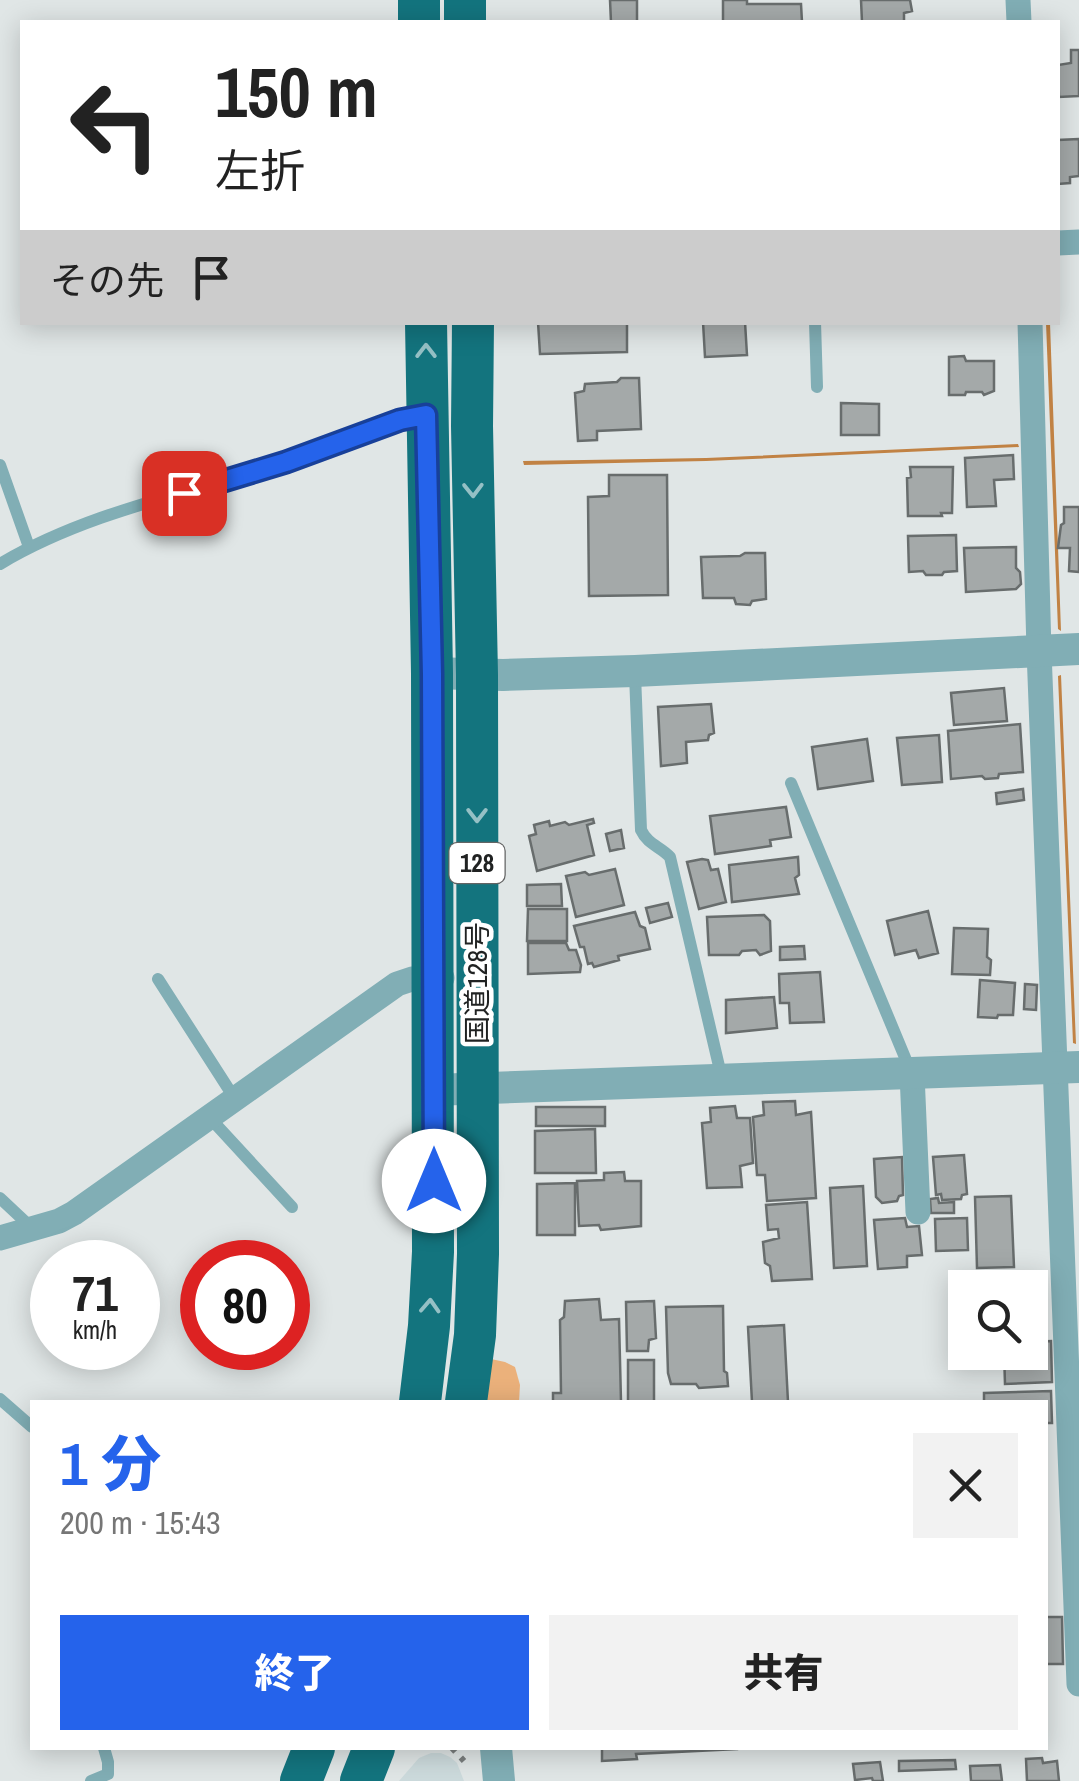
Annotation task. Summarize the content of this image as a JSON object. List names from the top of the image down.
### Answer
{
  "streets": {
    "highway": ["128", "国道128号"]
  },
  "page": {
    "turn": ["150 m", "左折"],
    "then": "その先",
    "speed": "71 km/h",
    "limit": "80",
    "heading": ["1 分", "200 m · 15:43"],
    "buttons": ["終了", "共有"]
  }
}
